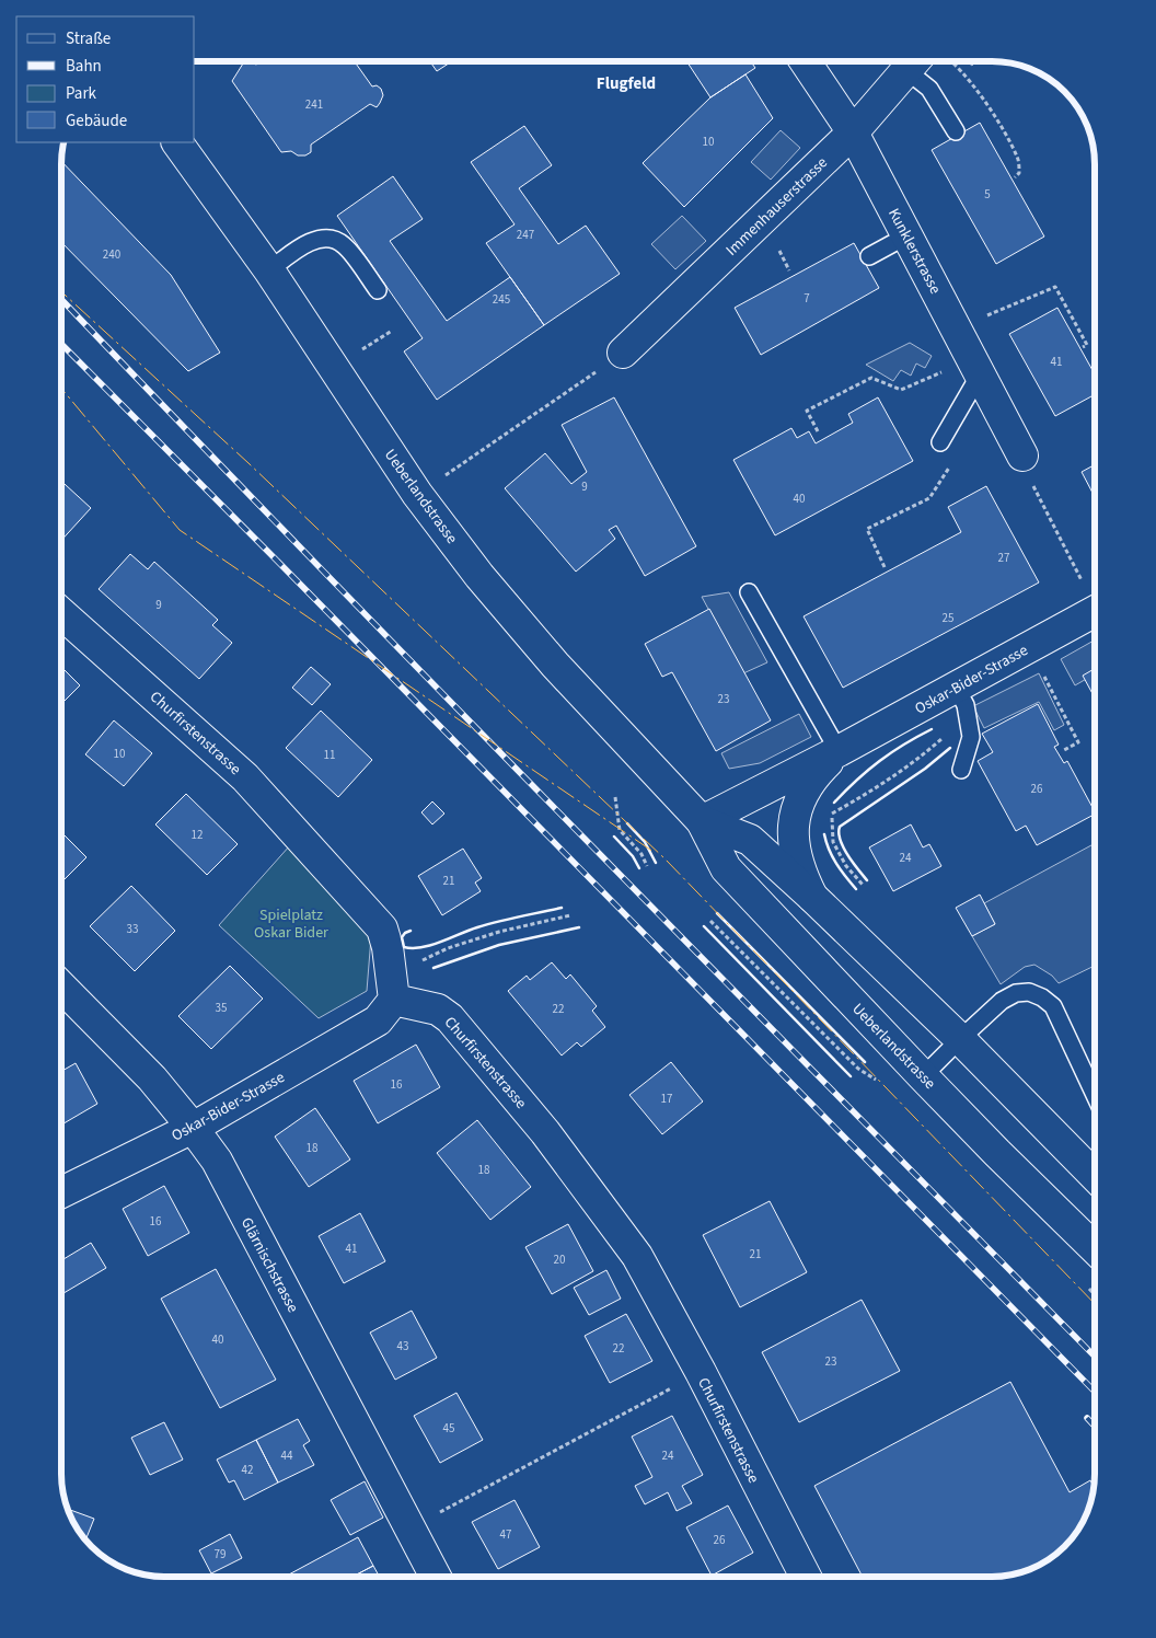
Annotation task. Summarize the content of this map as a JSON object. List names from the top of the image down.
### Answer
{
  "streets": {
    "street": [
      "Immenhauserstrasse",
      "Kunklerstrasse",
      "Ueberlandstrasse",
      "Oskar-Bider-Strasse",
      "Churfirstenstrasse",
      "Glärnischstrasse"
    ]
  },
  "crossings": [
    ["Immenhauserstrasse", "Kunklerstrasse"],
    ["Ueberlandstrasse", "Oskar-Bider-Strasse"],
    ["Oskar-Bider-Strasse", "Churfirstenstrasse"],
    ["Oskar-Bider-Strasse", "Glärnischstrasse"]
  ],
  "districts": ["Flugfeld"],
  "parks": ["Spielplatz Oskar Bider"],
  "house_numbers": [
    "241",
    "10",
    "5",
    "247",
    "240",
    "7",
    "245",
    "41",
    "9",
    "40",
    "27",
    "9",
    "25",
    "23",
    "10",
    "11",
    "26",
    "12",
    "24",
    "21",
    "33",
    "35",
    "22",
    "16",
    "17",
    "18",
    "18",
    "16",
    "41",
    "21",
    "20",
    "40",
    "43",
    "22",
    "23",
    "45",
    "44",
    "24",
    "42",
    "47",
    "26",
    "79"
  ],
  "legend": [
    "Straße",
    "Bahn",
    "Park",
    "Gebäude"
  ]
}
